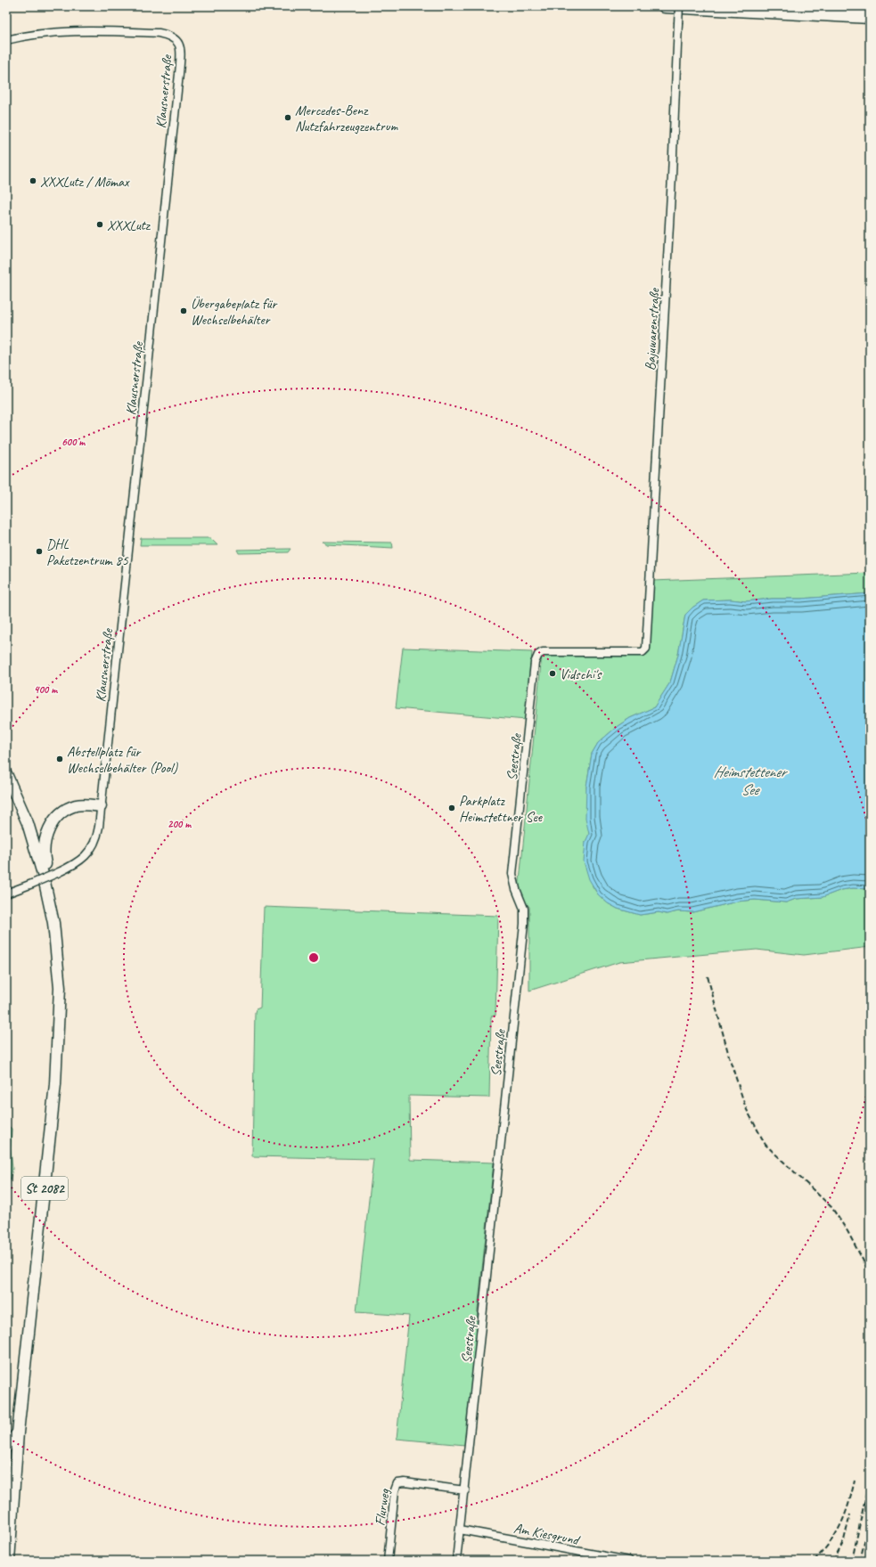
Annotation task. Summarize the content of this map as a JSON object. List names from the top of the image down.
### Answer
{
  "streets": {
    "main road": ["St 2082"],
    "street": [
      "Klausnerstraße",
      "Bajuwarenstraße",
      "Seestraße",
      "Flurweg",
      "Am Kiesgrund"
    ]
  },
  "crossings": [
    ["Bajuwarenstraße", "Seestraße"],
    ["Seestraße", "Flurweg"],
    ["Seestraße", "Am Kiesgrund"]
  ],
  "water": ["Heimstettener See"],
  "places": [
    "Mercedes-Benz Nutzfahrzeugzentrum",
    "XXXLutz / Mömax",
    "XXXLutz",
    "Übergabeplatz für Wechselbehälter",
    "DHL Paketzentrum 85",
    "Vidschi's",
    "Abstellplatz für Wechselbehälter (Pool)",
    "Parkplatz Heimstettner See"
  ],
  "rings": ["600 m", "400 m", "200 m"]
}
